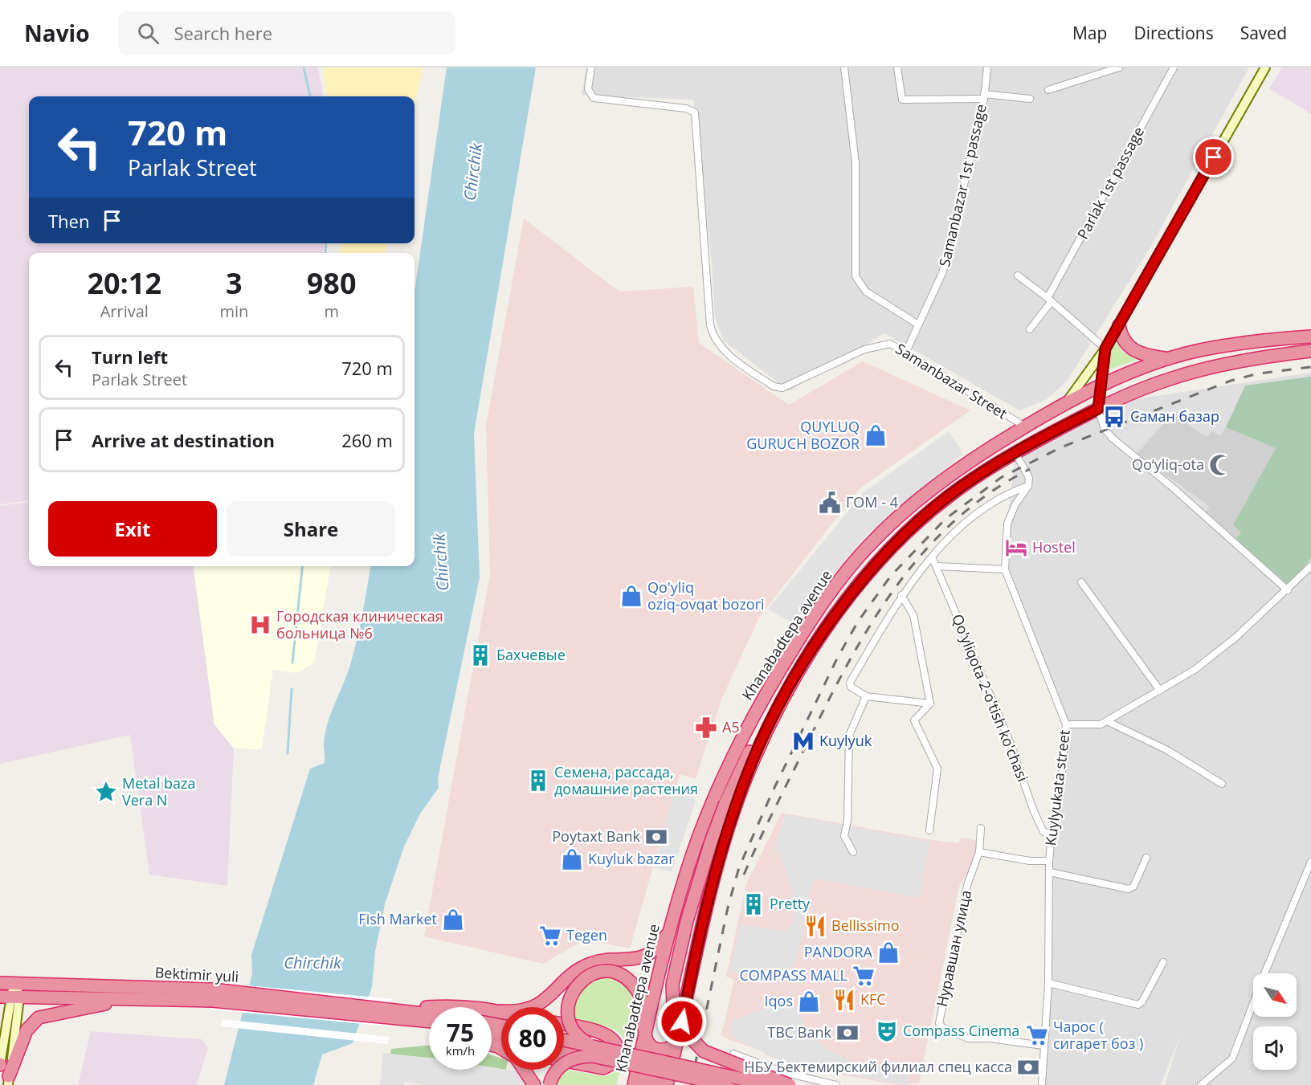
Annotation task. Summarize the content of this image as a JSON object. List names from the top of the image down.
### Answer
{
  "streets": {
    "highway": ["Khanabadtepa avenue", "Bektimir yuli"],
    "street": [
      "Parlak 1st passage",
      "Samanbazar 1st passage",
      "Samanbazar Street",
      "Qo'yliqota 2-o'tish ko'chasi",
      "Kuylyukata street",
      "Нуравшан улица"
    ]
  },
  "crossings": [
    ["Samanbazar 1st passage", "Samanbazar Street"],
    ["Samanbazar Street", "Khanabadtepa avenue"],
    ["Qo'yliqota 2-o'tish ko'chasi", "Kuylyukata street"],
    ["Kuylyukata street", "Нуравшан улица"]
  ],
  "water": ["Chirchik"],
  "places": {
    "bus stop": ["Саман базар"],
    "shop": [
      "QUYLUQ GURUCH BOZOR",
      "Qo'yliq oziq-ovqat bozori",
      "Kuyluk bazar",
      "Fish Market",
      "PANDORA",
      "Iqos"
    ],
    "mosque": ["Qo‘yliq-ota"],
    "public building": ["ГОМ - 4"],
    "hotel": ["Hostel"],
    "hospital": ["Городская клиническая больница №6"],
    "building": ["Бахчевые", "Семена, рассада, домашние растения", "Pretty"],
    "pharmacy": ["A5"],
    "metro station": ["Kuylyuk"],
    "place": ["Metal baza Vera N"],
    "bank": ["Poytaxt Bank", "TBC Bank", "НБУ Бектемирский филиал спец касса"],
    "restaurant": ["Bellissimo", "KFC"],
    "supermarket": ["Tegen", "COMPASS MALL", "Чарос ( сигарет боз )"],
    "theatre": ["Compass Cinema"]
  },
  "north": "bottom right",
  "page": {
    "header": "Navio",
    "search": "Search here",
    "nav": ["Map", "Directions", "Saved"],
    "turn": ["720 m", "Parlak Street"],
    "then": "Then",
    "eta": [
      "20:12",
      "Arrival",
      "3",
      "min",
      "980",
      "m"
    ],
    "list": [
      {
        "name": "Turn left",
        "note": "Parlak Street",
        "value": "720 m"
      },
      {
        "name": "Arrive at destination",
        "value": "260 m"
      }
    ],
    "buttons": ["Exit", "Share"],
    "speed": "75 km/h",
    "limit": "80"
  }
}
